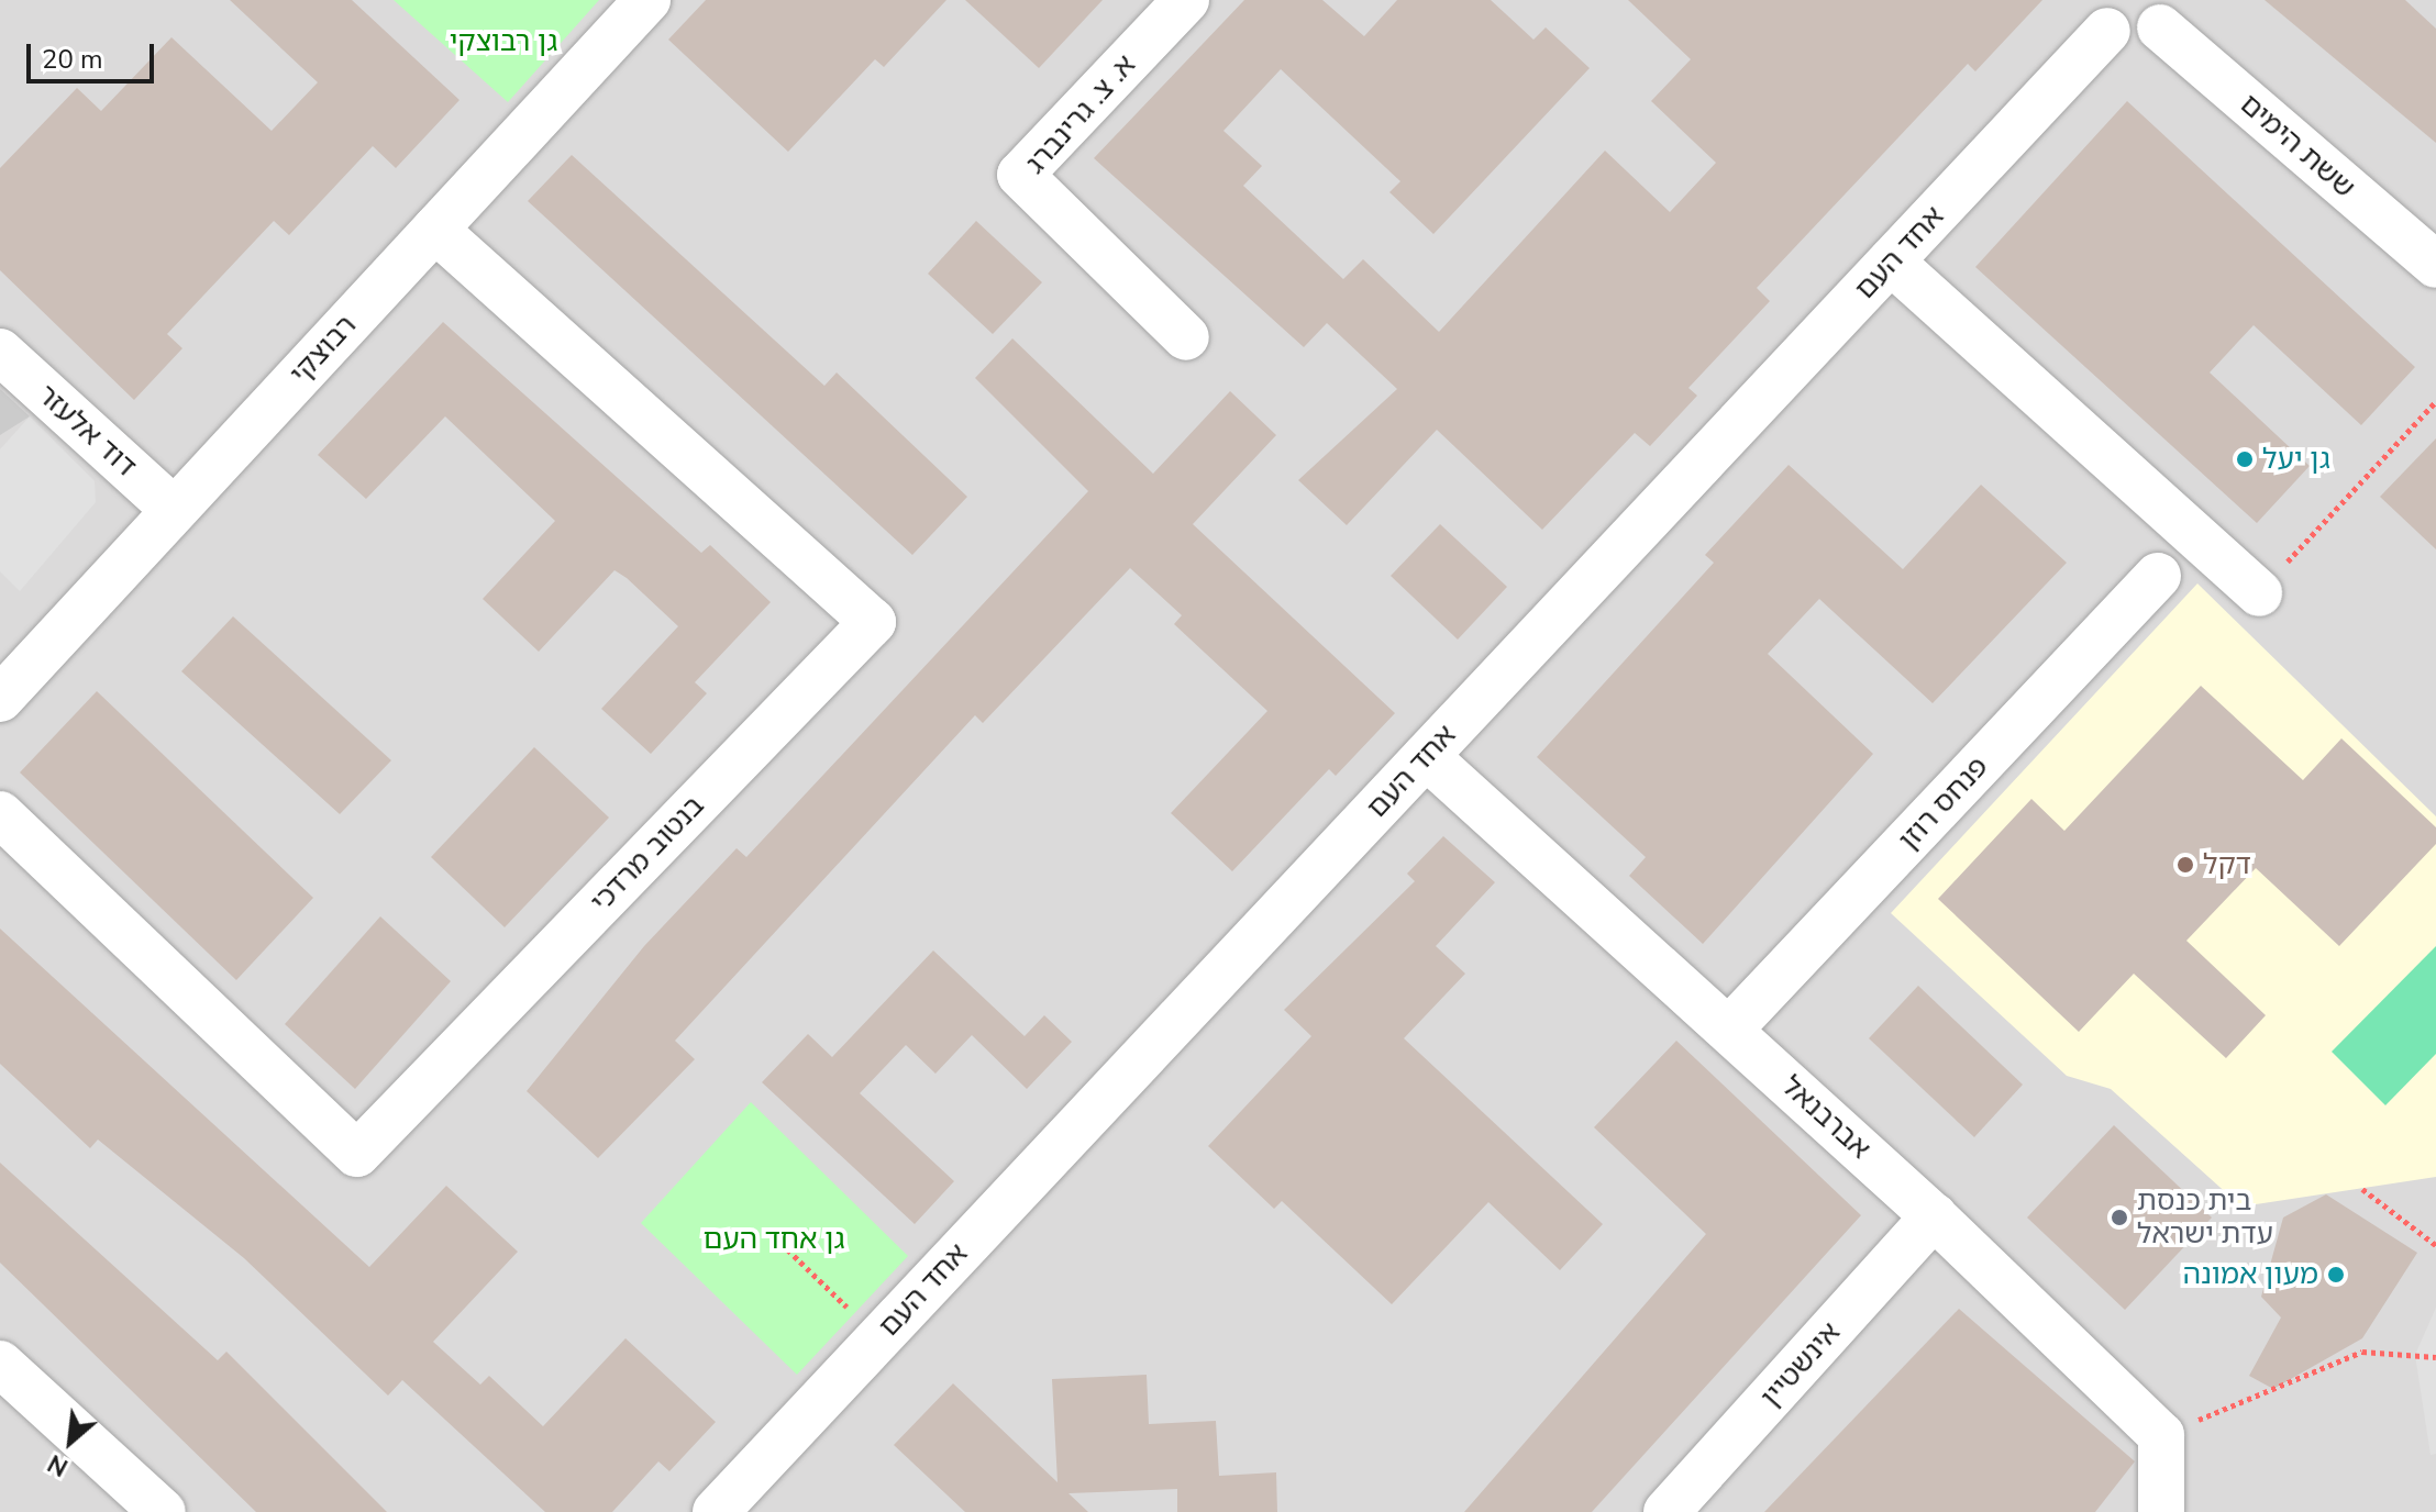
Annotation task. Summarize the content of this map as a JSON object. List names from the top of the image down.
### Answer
{
  "streets": {
    "street": [
      "א. צ. גרינברג",
      "ששת הימים",
      "אחד העם",
      "רבוצקי",
      "דוד אלעזר",
      "פנחס רוזן",
      "בנטוב מרדכי",
      "אברבנאל",
      "אינשטיין"
    ]
  },
  "crossings": [
    ["אחד העם", "אברבנאל"],
    ["רבוצקי", "דוד אלעזר"],
    ["רבוצקי", "בנטוב מרדכי"],
    ["פנחס רוזן", "אברבנאל"],
    ["אברבנאל", "אינשטיין"]
  ],
  "parks": ["גן רבוצקי", "גן אחד העם"],
  "places": [
    "גן יעל",
    "דקל",
    "בית כנסת עדת ישראל",
    "מעון אמונה"
  ],
  "scale_bar": "20 m",
  "north": "bottom left"
}
